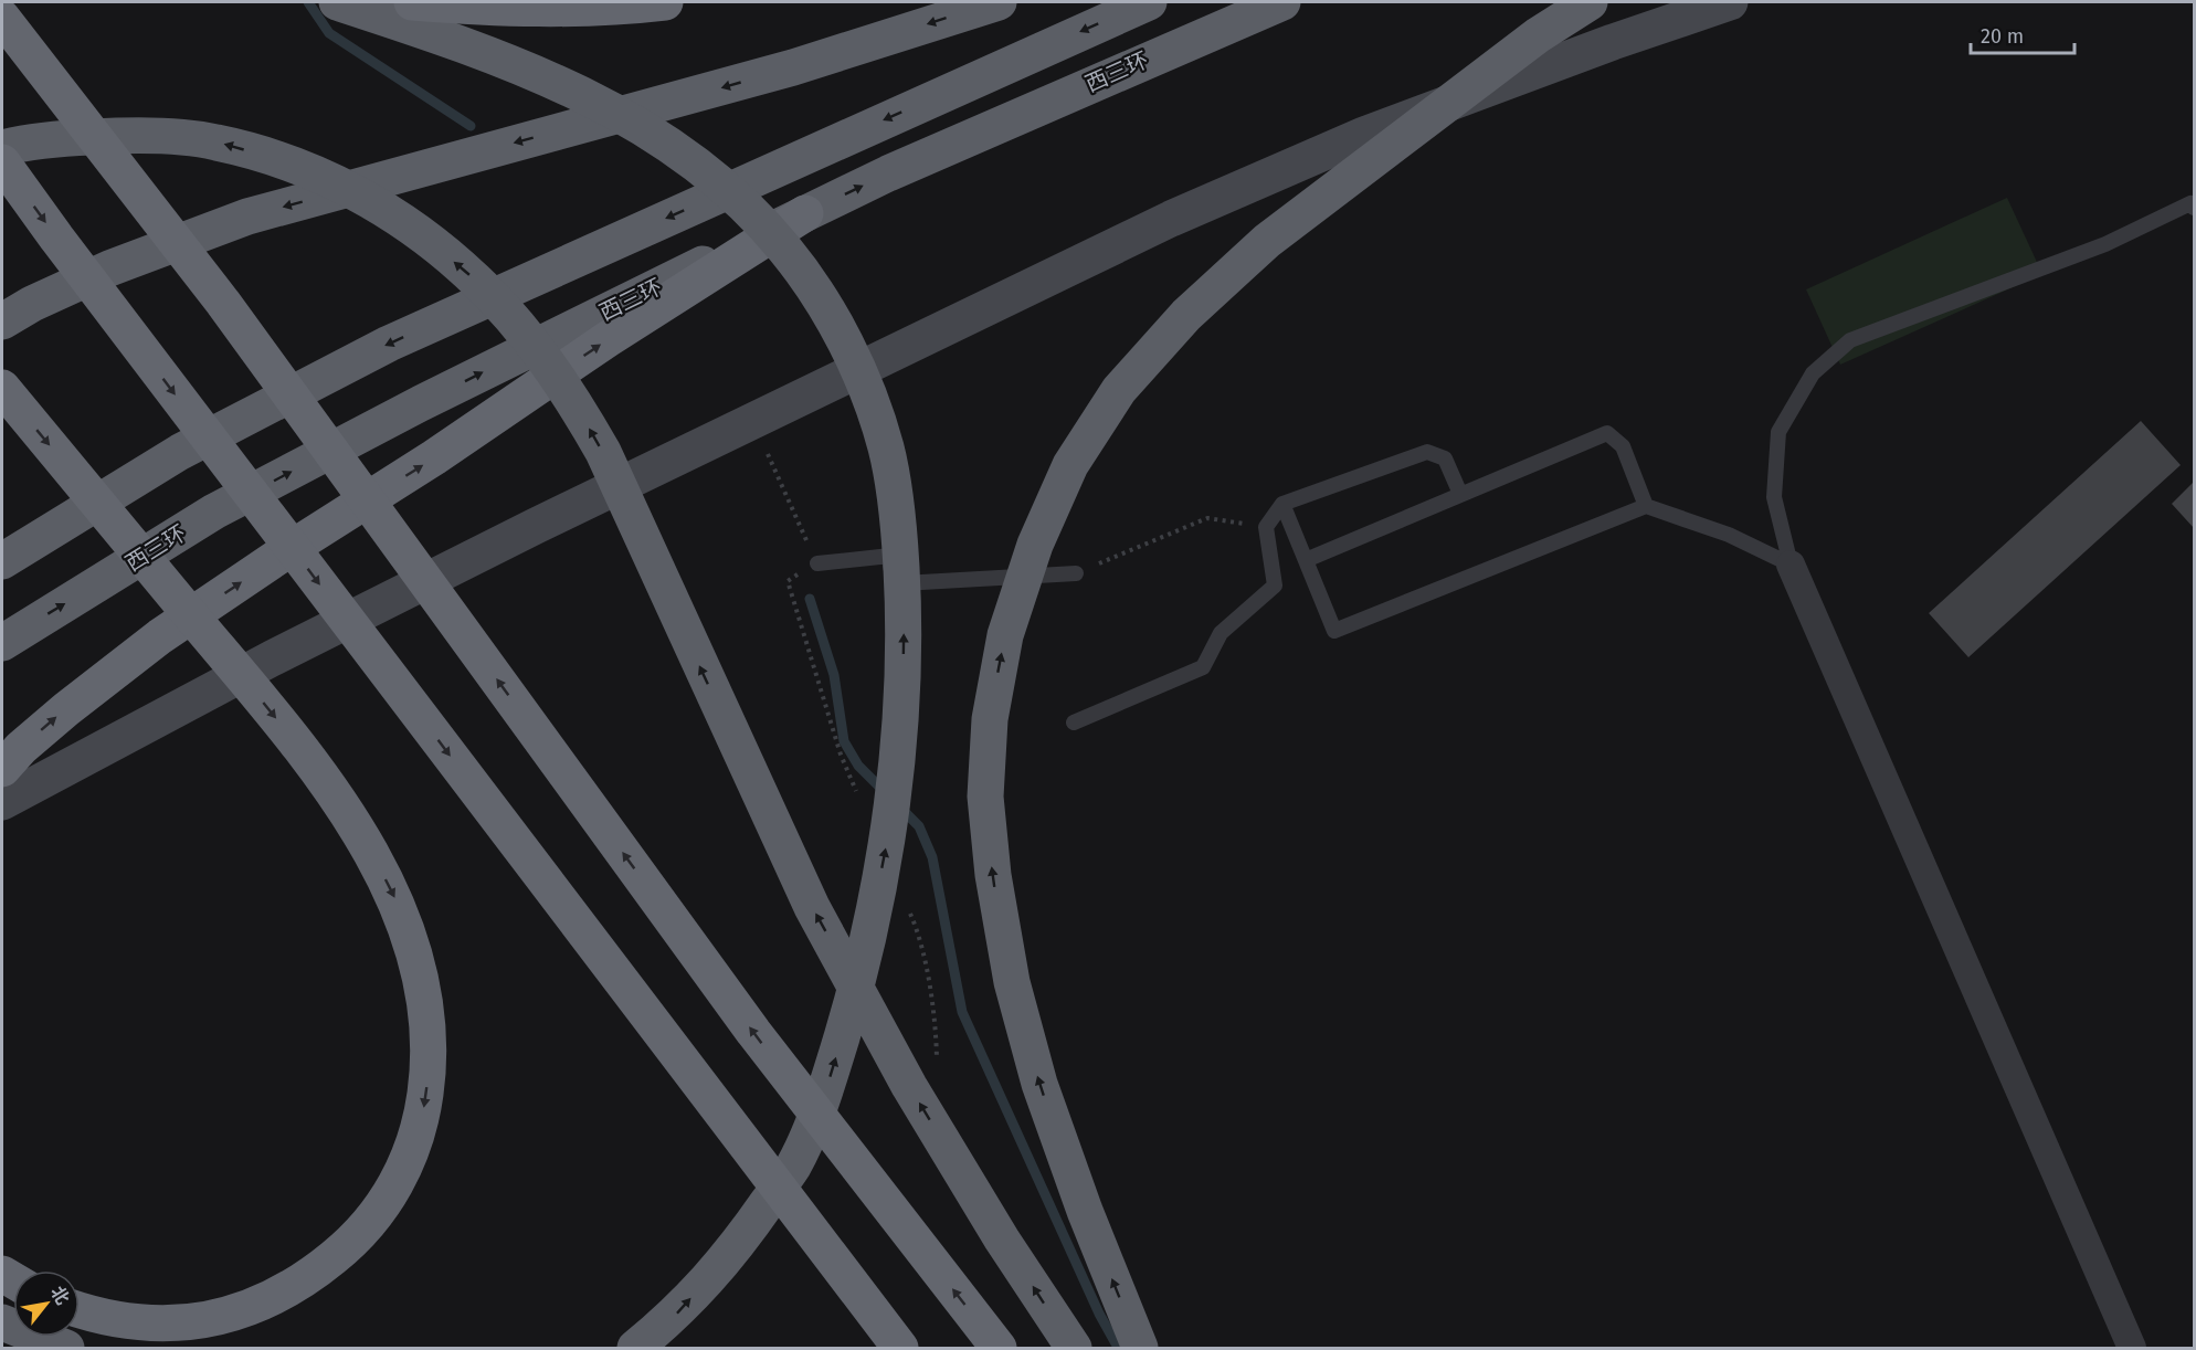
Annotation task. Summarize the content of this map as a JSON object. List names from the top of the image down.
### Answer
{
  "streets": {
    "highway": ["西三环"]
  },
  "scale_bar": "20 m",
  "north": "top right"
}
